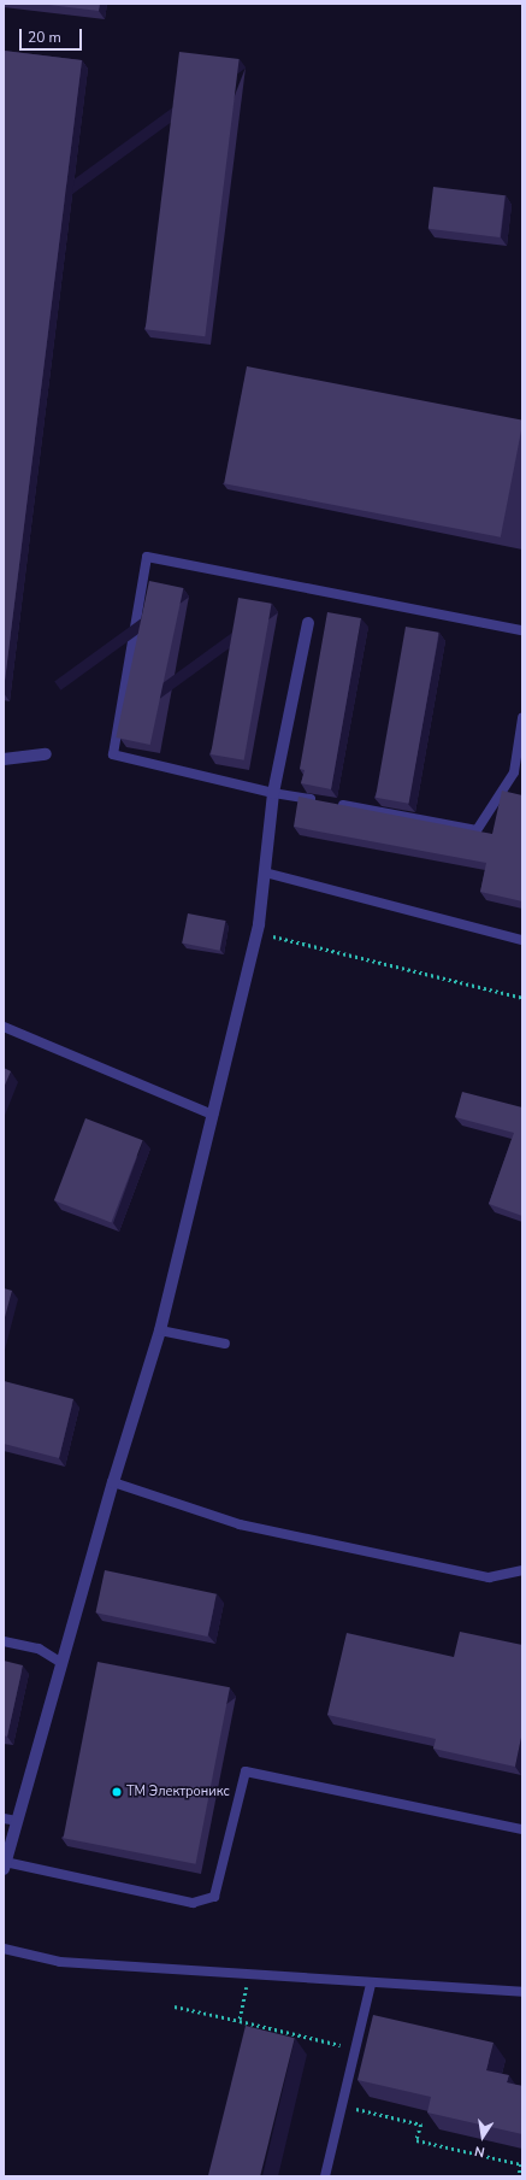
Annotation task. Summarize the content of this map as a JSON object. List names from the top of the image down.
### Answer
{
  "places": ["ТМ Электроникс"],
  "scale_bar": "20 m",
  "north": "bottom"
}
